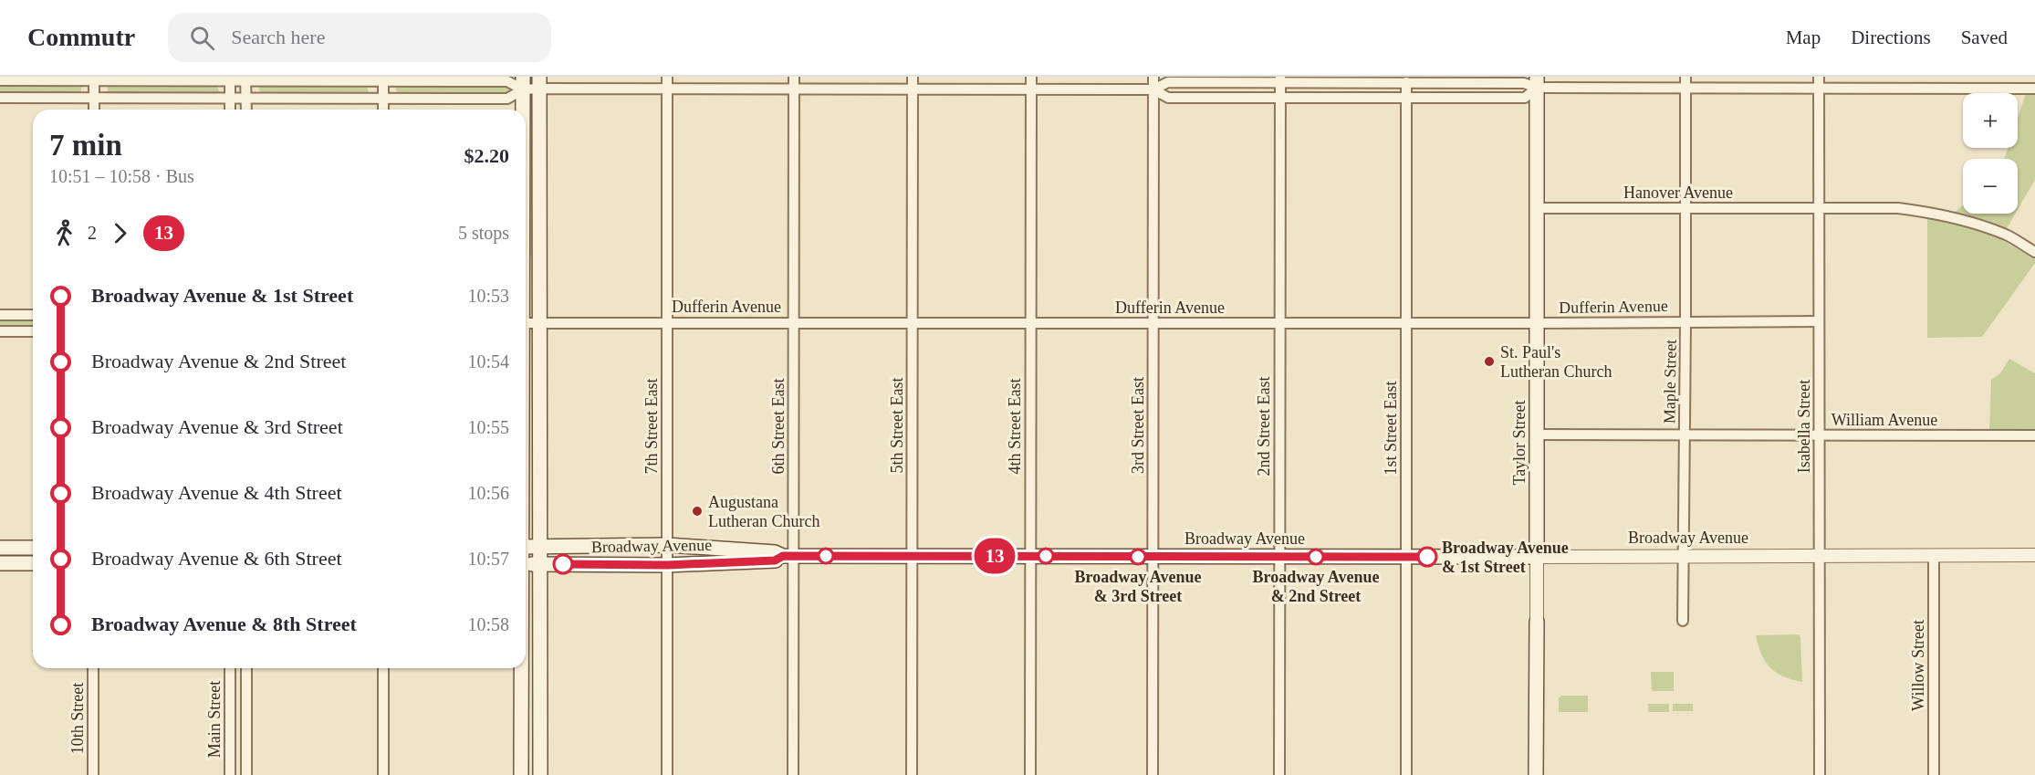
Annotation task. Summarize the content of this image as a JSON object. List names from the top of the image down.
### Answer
{
  "streets": {
    "main road": ["Taylor Street", "Broadway Avenue"],
    "street": [
      "Hanover Avenue",
      "Dufferin Avenue",
      "Maple Street",
      "William Avenue",
      "5th Street East",
      "3rd Street East",
      "7th Street East",
      "6th Street East",
      "4th Street East",
      "2nd Street East",
      "Isabella Street",
      "1st Street East",
      "Willow Street",
      "10th Street",
      "Main Street"
    ]
  },
  "crossings": [
    ["Hanover Avenue", "Maple Street"],
    ["Hanover Avenue", "Isabella Street"],
    ["Hanover Avenue", "Taylor Street"],
    ["Dufferin Avenue", "Maple Street"],
    ["Dufferin Avenue", "5th Street East"],
    ["Dufferin Avenue", "3rd Street East"],
    ["Dufferin Avenue", "7th Street East"],
    ["Dufferin Avenue", "6th Street East"],
    ["Dufferin Avenue", "4th Street East"],
    ["Dufferin Avenue", "2nd Street East"],
    ["Dufferin Avenue", "Isabella Street"],
    ["Dufferin Avenue", "1st Street East"],
    ["Dufferin Avenue", "Taylor Street"],
    ["Maple Street", "William Avenue"],
    ["Maple Street", "Broadway Avenue"],
    ["William Avenue", "Isabella Street"],
    ["William Avenue", "Taylor Street"],
    ["5th Street East", "Broadway Avenue"],
    ["3rd Street East", "Broadway Avenue"],
    ["7th Street East", "Broadway Avenue"],
    ["6th Street East", "Broadway Avenue"],
    ["4th Street East", "Broadway Avenue"],
    ["2nd Street East", "Broadway Avenue"],
    ["Isabella Street", "Broadway Avenue"],
    ["1st Street East", "Broadway Avenue"],
    ["Taylor Street", "Broadway Avenue"],
    ["Broadway Avenue", "Willow Street"]
  ],
  "places": [
    "St. Paul's Lutheran Church",
    "Augustana Lutheran Church",
    "Broadway Avenue & 3rd Street",
    "Broadway Avenue & 2nd Street",
    "Broadway Avenue & 1st Street"
  ],
  "lines": ["bus line 13"],
  "page": {
    "header": "Commutr",
    "search": "Search here",
    "nav": ["Map", "Directions", "Saved"],
    "on_map": "13",
    "map_buttons": ["+", "−"],
    "heading": ["7 min", "10:51 – 10:58 · Bus", "$2.20"],
    "legs": ["2", "13", "5 stops"],
    "list": [
      {
        "name": "Broadway Avenue & 1st Street",
        "value": "10:53"
      },
      {
        "name": "Broadway Avenue & 2nd Street",
        "value": "10:54"
      },
      {
        "name": "Broadway Avenue & 3rd Street",
        "value": "10:55"
      },
      {
        "name": "Broadway Avenue & 4th Street",
        "value": "10:56"
      },
      {
        "name": "Broadway Avenue & 6th Street",
        "value": "10:57"
      },
      {
        "name": "Broadway Avenue & 8th Street",
        "value": "10:58"
      }
    ]
  }
}
